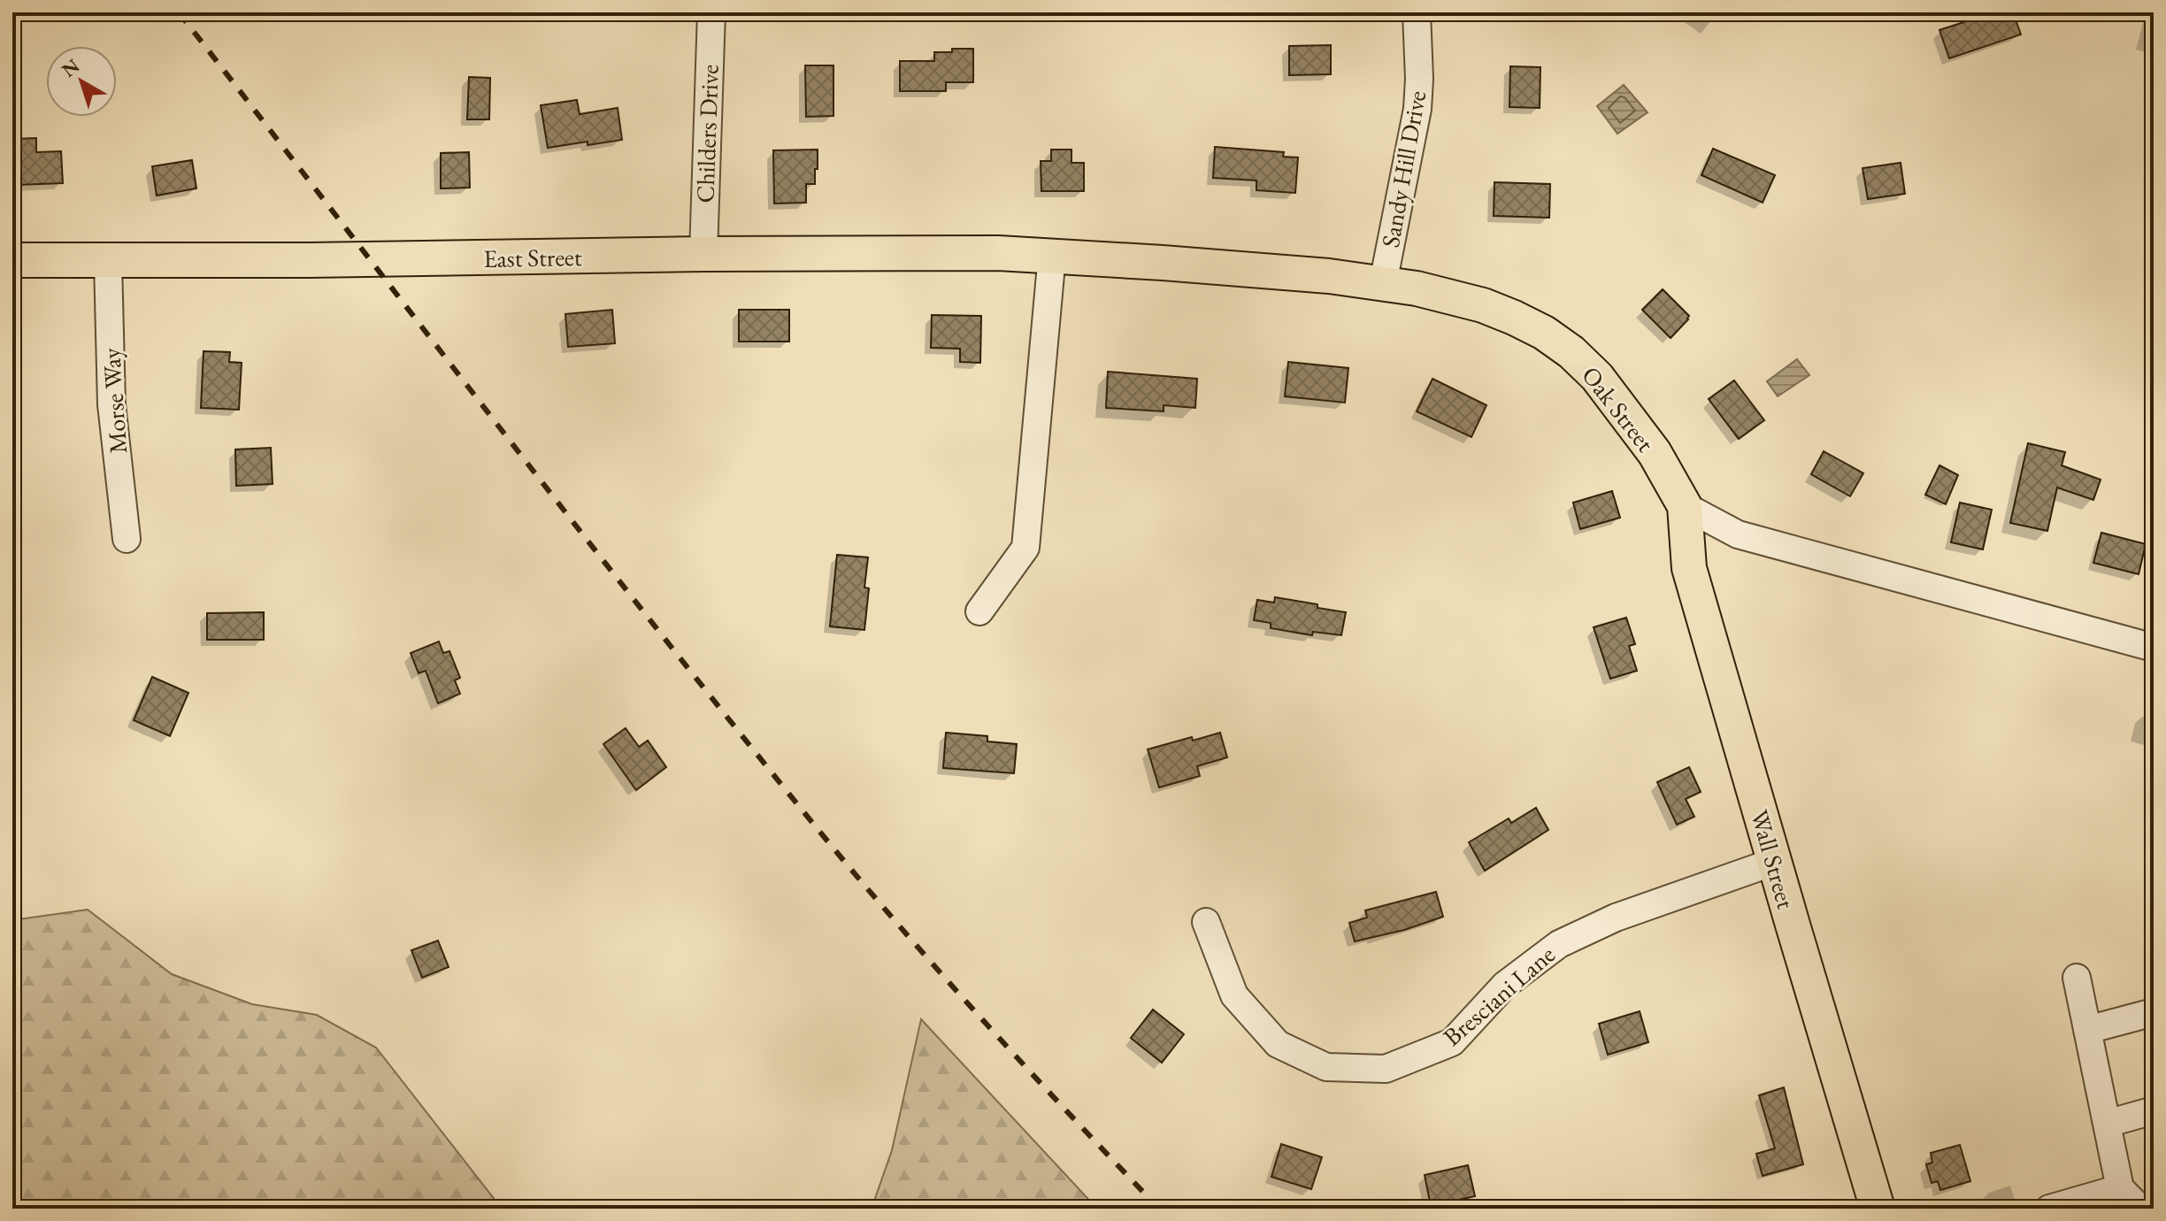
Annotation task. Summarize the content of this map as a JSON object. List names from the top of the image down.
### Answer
{
  "streets": {
    "main road": ["East Street", "Oak Street", "Wall Street"],
    "street": [
      "Childers Drive",
      "Sandy Hill Drive",
      "Morse Way",
      "Bresciani Lane"
    ]
  },
  "crossings": [
    ["Childers Drive", "East Street"],
    ["Sandy Hill Drive", "Oak Street"],
    ["East Street", "Morse Way"],
    ["East Street", "Oak Street"],
    ["Oak Street", "Wall Street"],
    ["Wall Street", "Bresciani Lane"]
  ],
  "north": "top left"
}
